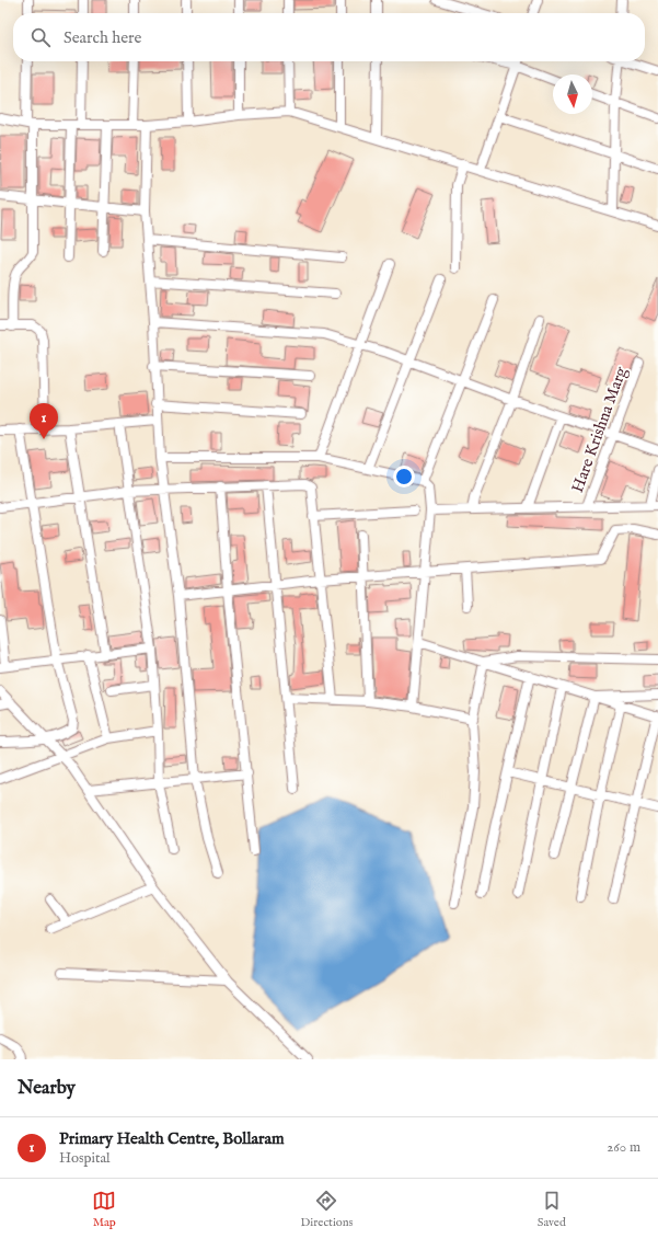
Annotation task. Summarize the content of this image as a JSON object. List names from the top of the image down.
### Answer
{
  "streets": {
    "street": ["Hare Krishna Marg"]
  },
  "north": "bottom",
  "page": {
    "search": "Search here",
    "pins": "1",
    "heading": "Nearby",
    "list": [
      {
        "mark": "1",
        "name": "Primary Health Centre, Bollaram",
        "note": "Hospital",
        "value": "260 m"
      }
    ],
    "nav": ["Map", "Directions", "Saved"]
  }
}
